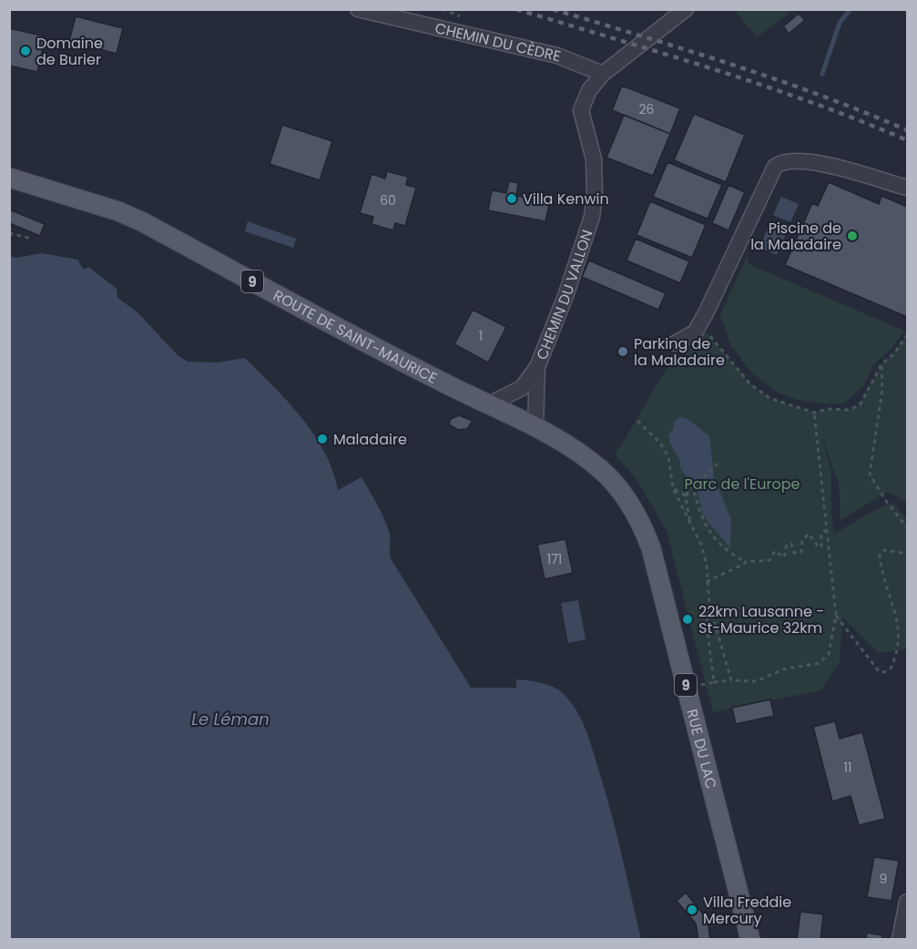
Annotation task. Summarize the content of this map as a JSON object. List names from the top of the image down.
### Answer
{
  "streets": {
    "main road": ["9", "ROUTE DE SAINT-MAURICE", "RUE DU LAC"],
    "street": ["CHEMIN DU CÈDRE", "CHEMIN DU VALLON"]
  },
  "crossings": [
    ["CHEMIN DU CÈDRE", "CHEMIN DU VALLON"],
    ["CHEMIN DU VALLON", "ROUTE DE SAINT-MAURICE"],
    ["ROUTE DE SAINT-MAURICE", "RUE DU LAC"]
  ],
  "water": ["Le Léman"],
  "parks": ["Parc de l'Europe"],
  "places": [
    "Domaine de Burier",
    "Villa Kenwin",
    "Piscine de la Maladaire",
    "Parking de la Maladaire",
    "Maladaire",
    "22km Lausanne - St-Maurice 32km",
    "Villa Freddie Mercury"
  ],
  "house_numbers": [
    "26",
    "60",
    "1",
    "171",
    "11",
    "9"
  ]
}
